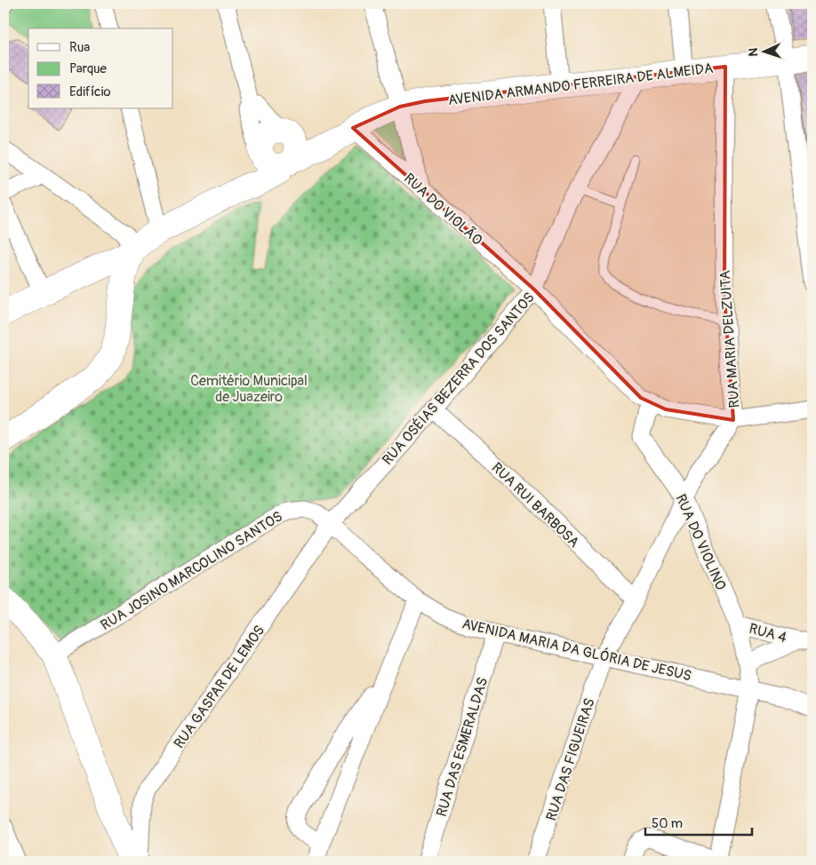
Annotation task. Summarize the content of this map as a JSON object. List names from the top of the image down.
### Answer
{
  "streets": {
    "street": [
      "AVENIDA ARMANDO FERREIRA DE ALMEIDA",
      "RUA DO VIOLÃO",
      "RUA MARIA DELZUITA",
      "RUA OSÉIAS BEZERRA DOS SANTOS",
      "RUA RUI BARBOSA",
      "RUA DO VIOLINO",
      "RUA JOSINO MARCOLINO SANTOS",
      "RUA 4",
      "AVENIDA MARIA DA GLÓRIA DE JESUS",
      "RUA GASPAR DE LEMOS",
      "RUA DAS ESMERALDAS",
      "RUA DAS FIGUEIRAS"
    ]
  },
  "crossings": [
    ["AVENIDA ARMANDO FERREIRA DE ALMEIDA", "RUA DO VIOLÃO"],
    ["AVENIDA ARMANDO FERREIRA DE ALMEIDA", "RUA MARIA DELZUITA"],
    ["AVENIDA ARMANDO FERREIRA DE ALMEIDA", "RUA OSÉIAS BEZERRA DOS SANTOS"],
    ["RUA DO VIOLÃO", "RUA MARIA DELZUITA"],
    ["RUA DO VIOLÃO", "RUA OSÉIAS BEZERRA DOS SANTOS"],
    ["RUA DO VIOLÃO", "RUA DO VIOLINO"],
    ["RUA MARIA DELZUITA", "RUA RUI BARBOSA"],
    ["RUA MARIA DELZUITA", "RUA DO VIOLINO"],
    ["RUA MARIA DELZUITA", "AVENIDA MARIA DA GLÓRIA DE JESUS"],
    ["RUA MARIA DELZUITA", "RUA DAS FIGUEIRAS"],
    ["RUA OSÉIAS BEZERRA DOS SANTOS", "RUA RUI BARBOSA"],
    ["RUA OSÉIAS BEZERRA DOS SANTOS", "RUA JOSINO MARCOLINO SANTOS"],
    ["RUA OSÉIAS BEZERRA DOS SANTOS", "AVENIDA MARIA DA GLÓRIA DE JESUS"],
    ["RUA OSÉIAS BEZERRA DOS SANTOS", "RUA GASPAR DE LEMOS"],
    ["RUA DO VIOLINO", "RUA 4"],
    ["RUA DO VIOLINO", "AVENIDA MARIA DA GLÓRIA DE JESUS"],
    ["RUA JOSINO MARCOLINO SANTOS", "AVENIDA MARIA DA GLÓRIA DE JESUS"],
    ["RUA JOSINO MARCOLINO SANTOS", "RUA GASPAR DE LEMOS"],
    ["AVENIDA MARIA DA GLÓRIA DE JESUS", "RUA GASPAR DE LEMOS"],
    ["AVENIDA MARIA DA GLÓRIA DE JESUS", "RUA DAS ESMERALDAS"],
    ["AVENIDA MARIA DA GLÓRIA DE JESUS", "RUA DAS FIGUEIRAS"]
  ],
  "parks": ["Cemitério Municipal de Juazeiro"],
  "legend": ["Rua", "Parque", "Edifício"],
  "scale_bar": "50 m",
  "north": "left"
}
